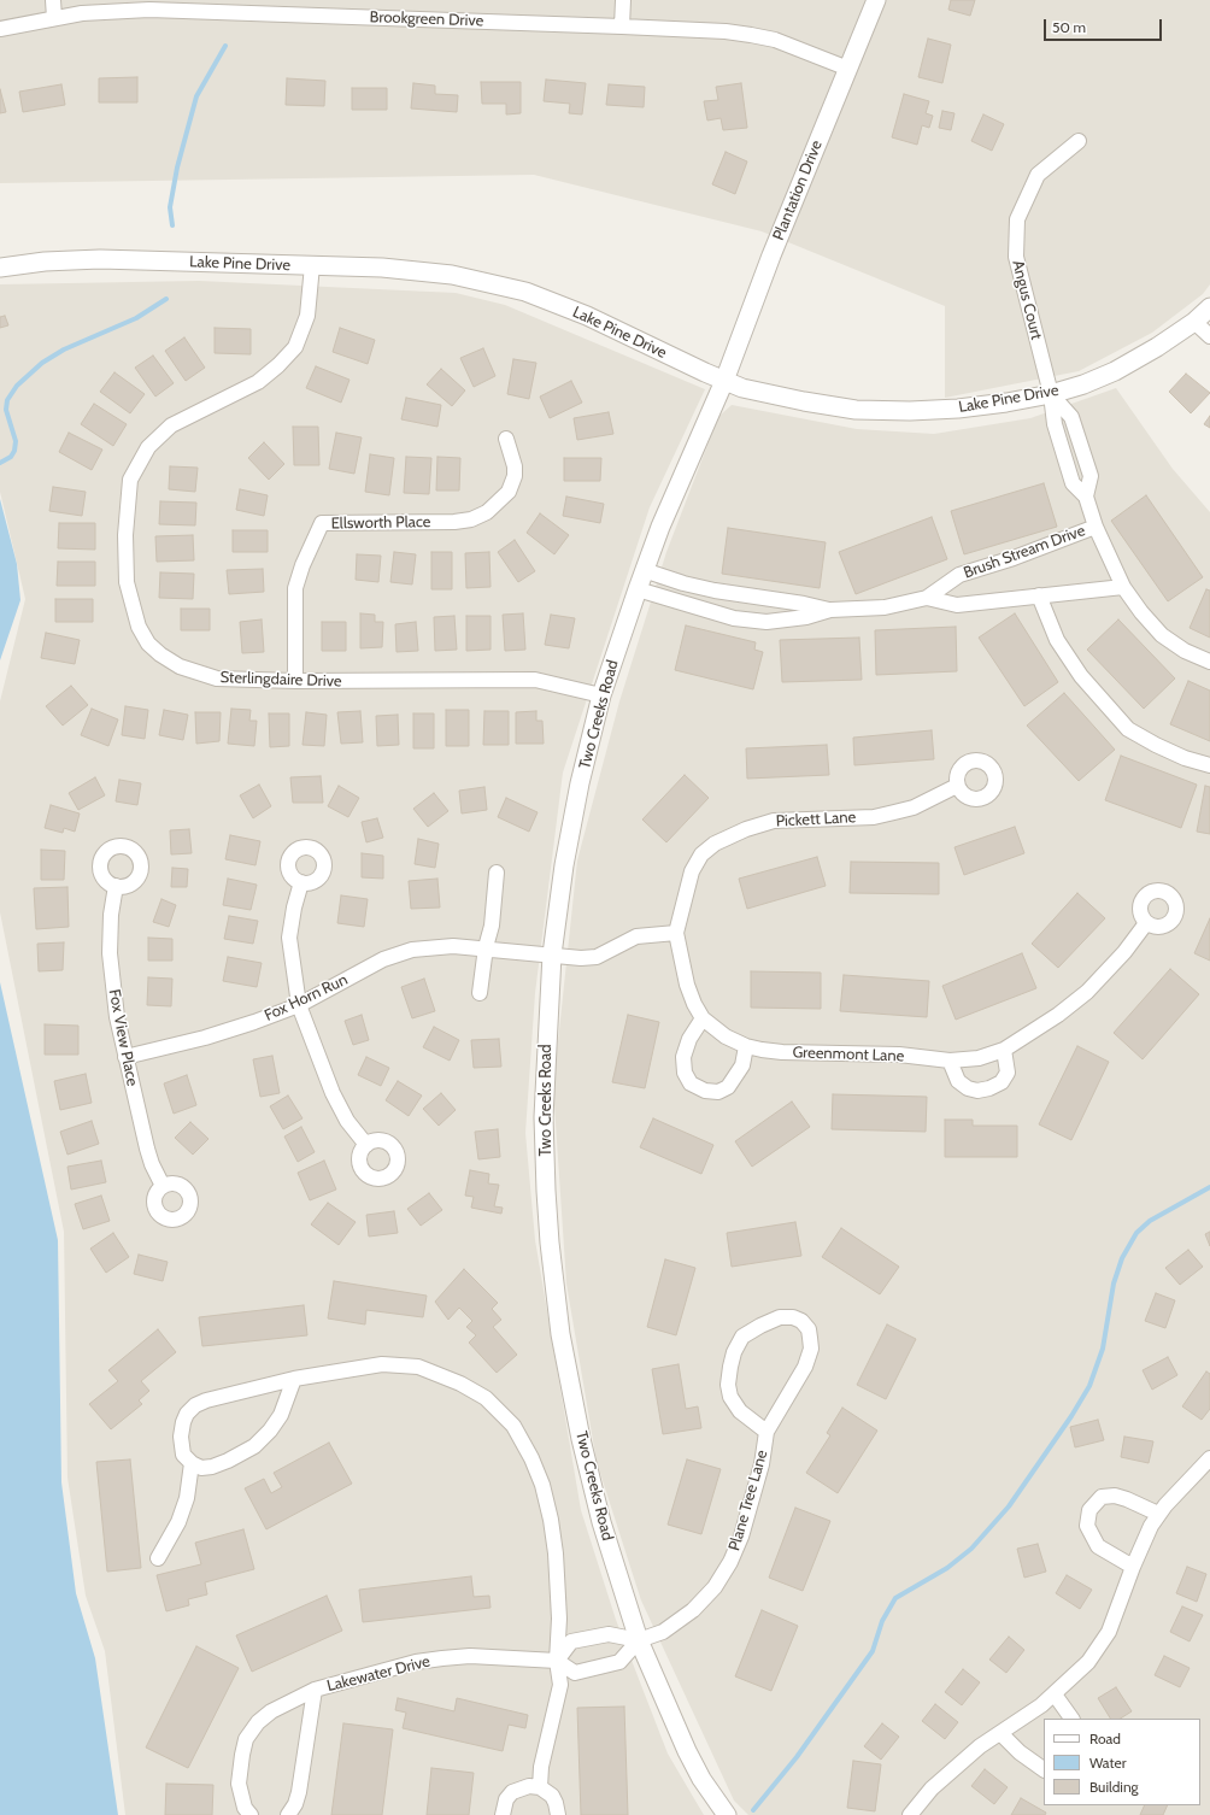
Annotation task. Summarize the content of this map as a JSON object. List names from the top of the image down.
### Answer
{
  "streets": {
    "street": [
      "Brookgreen Drive",
      "Plantation Drive",
      "Lake Pine Drive",
      "Angus Court",
      "Ellsworth Place",
      "Brush Stream Drive",
      "Sterlingdaire Drive",
      "Two Creeks Road",
      "Pickett Lane",
      "Fox Horn Run",
      "Fox View Place",
      "Greenmont Lane",
      "Plane Tree Lane",
      "Lakewater Drive"
    ]
  },
  "crossings": [
    ["Brookgreen Drive", "Plantation Drive"],
    ["Plantation Drive", "Lake Pine Drive"],
    ["Plantation Drive", "Two Creeks Road"],
    ["Lake Pine Drive", "Angus Court"],
    ["Lake Pine Drive", "Brush Stream Drive"],
    ["Lake Pine Drive", "Sterlingdaire Drive"],
    ["Lake Pine Drive", "Two Creeks Road"],
    ["Angus Court", "Brush Stream Drive"],
    ["Ellsworth Place", "Sterlingdaire Drive"],
    ["Brush Stream Drive", "Two Creeks Road"],
    ["Sterlingdaire Drive", "Two Creeks Road"],
    ["Two Creeks Road", "Fox Horn Run"],
    ["Two Creeks Road", "Plane Tree Lane"],
    ["Two Creeks Road", "Lakewater Drive"],
    ["Pickett Lane", "Greenmont Lane"],
    ["Fox Horn Run", "Fox View Place"],
    ["Plane Tree Lane", "Lakewater Drive"]
  ],
  "legend": ["Road", "Water", "Building"],
  "scale_bar": "50 m"
}
